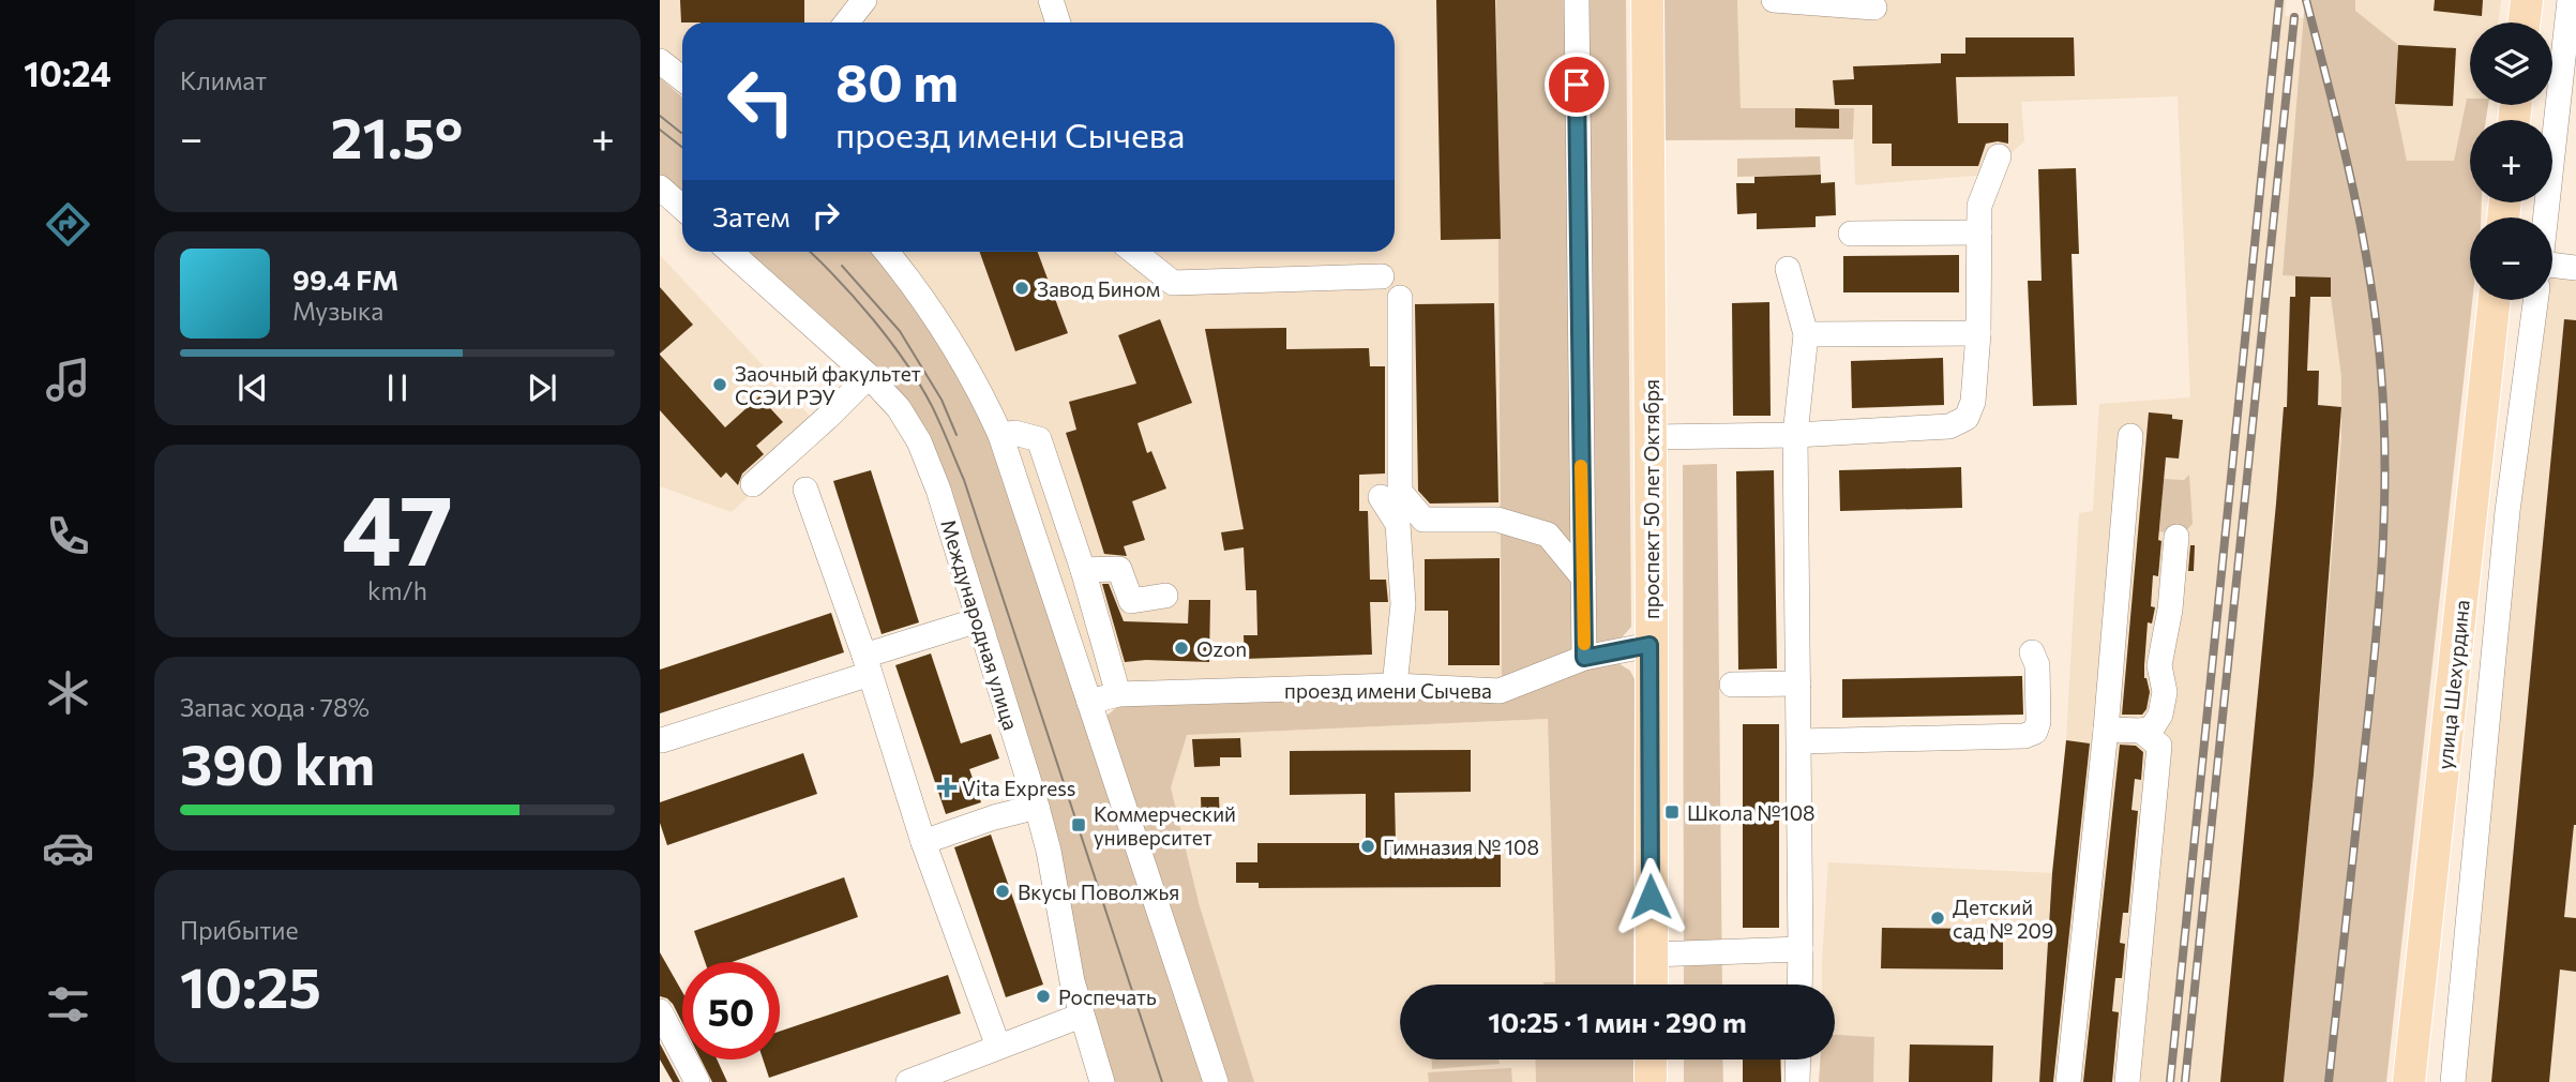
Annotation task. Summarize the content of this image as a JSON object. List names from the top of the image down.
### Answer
{
  "streets": {
    "main road": ["проспект 50 лет Октября", "улица Шехурдина"],
    "street": ["Международная улица", "проезд имени Сычева"]
  },
  "crossings": [
    ["проспект 50 лет Октября", "проезд имени Сычева"]
  ],
  "places": {
    "other": [
      "Завод Бином",
      "Заочный факультет ССЭИ РЭУ",
      "Ozon",
      "Гимназия № 108",
      "Вкусы Поволжья",
      "Детский сад № 209",
      "Роспечать"
    ],
    "health": ["Vita Express"],
    "transit": ["Школа №108", "Коммерческий университет"]
  },
  "page": {
    "tabs": "10:24",
    "tile": [
      "Климат",
      ["47", "km/h"],
      ["Запас хода · 78%", "390 km"],
      ["Прибытие", "10:25"]
    ],
    "map_buttons": ["+", "−"],
    "turn": ["80 m", "проезд имени Сычева"],
    "heat": ["−", "21.5°", "+"],
    "then": "Затем",
    "song": ["99.4 FM", "Музыка"],
    "limit": "50",
    "trip": "10:25 · 1 мин · 290 m"
  }
}
